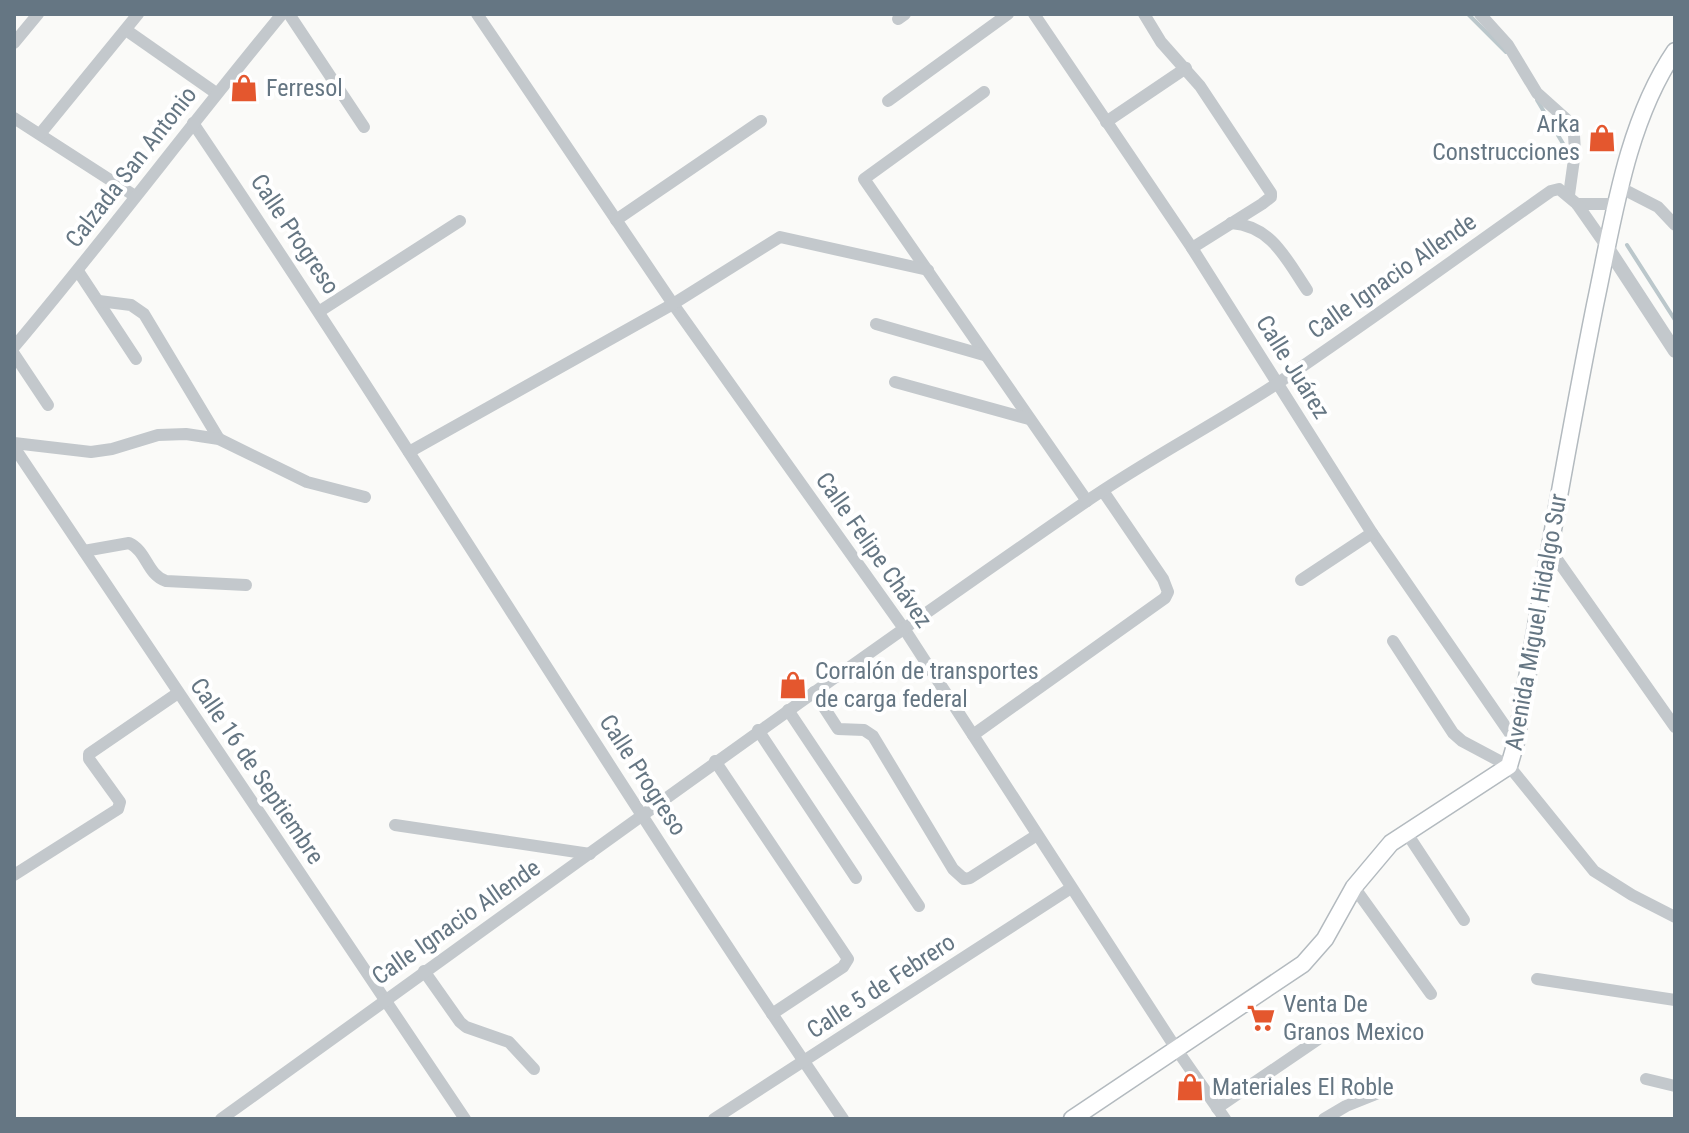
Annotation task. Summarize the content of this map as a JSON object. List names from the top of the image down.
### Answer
{
  "streets": {
    "main road": ["Avenida Miguel Hidalgo Sur"],
    "street": [
      "Calzada San Antonio",
      "Calle Progreso",
      "Calle Ignacio Allende",
      "Calle Juárez",
      "Calle Felipe Chávez",
      "Calle 16 de Septiembre",
      "Calle 5 de Febrero"
    ]
  },
  "crossings": [
    ["Calzada San Antonio", "Calle Progreso"],
    ["Calle Progreso", "Calle Ignacio Allende"],
    ["Calle Progreso", "Calle 5 de Febrero"],
    ["Calle Ignacio Allende", "Calle Juárez"],
    ["Calle Ignacio Allende", "Calle Felipe Chávez"],
    ["Calle Ignacio Allende", "Calle 16 de Septiembre"],
    ["Calle Juárez", "Avenida Miguel Hidalgo Sur"],
    ["Calle Felipe Chávez", "Avenida Miguel Hidalgo Sur"],
    ["Calle Felipe Chávez", "Calle 5 de Febrero"]
  ],
  "places": {
    "shop": [
      "Ferresol",
      "Arka Construcciones",
      "Corralón de transportes de carga federal",
      "Materiales El Roble"
    ],
    "supermarket": ["Venta De Granos Mexico"]
  }
}
